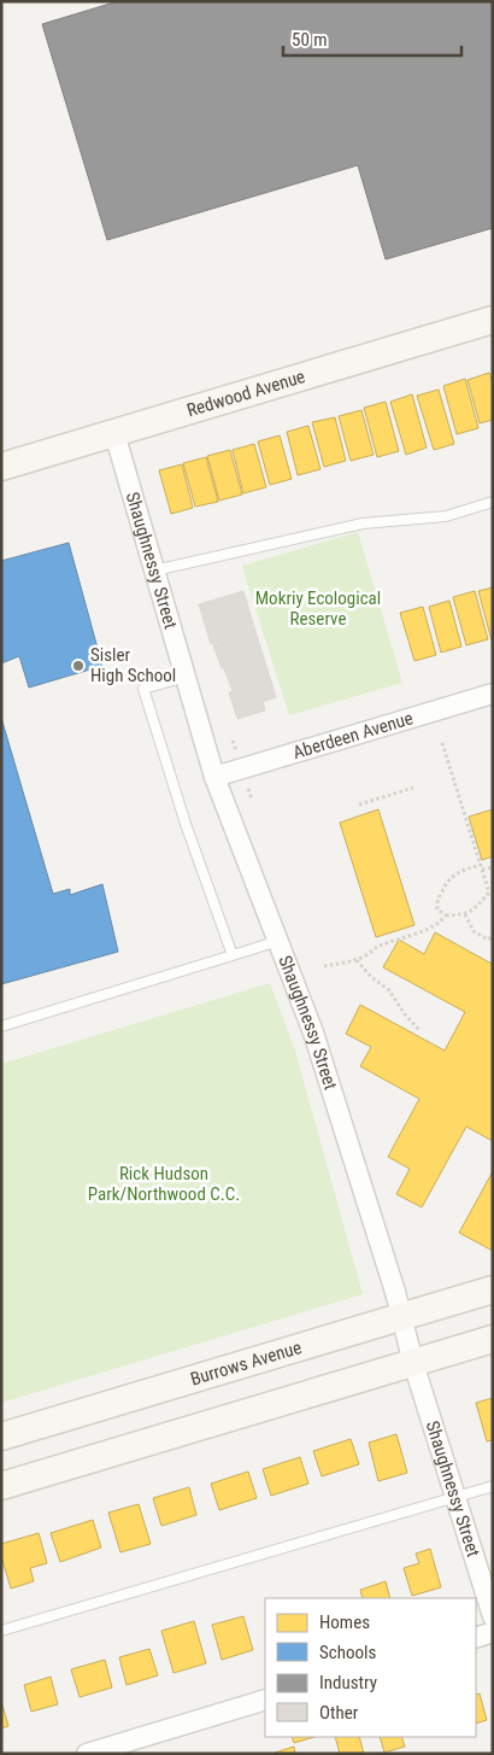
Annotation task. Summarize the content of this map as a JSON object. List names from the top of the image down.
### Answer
{
  "streets": {
    "street": [
      "Redwood Avenue",
      "Shaughnessy Street",
      "Aberdeen Avenue",
      "Burrows Avenue"
    ]
  },
  "crossings": [
    ["Redwood Avenue", "Shaughnessy Street"],
    ["Shaughnessy Street", "Aberdeen Avenue"],
    ["Shaughnessy Street", "Burrows Avenue"]
  ],
  "parks": ["Mokriy Ecological Reserve", "Rick Hudson Park/Northwood C.C."],
  "places": ["Sisler High School"],
  "legend": [
    "Homes",
    "Schools",
    "Industry",
    "Other"
  ],
  "scale_bar": "50 m"
}
